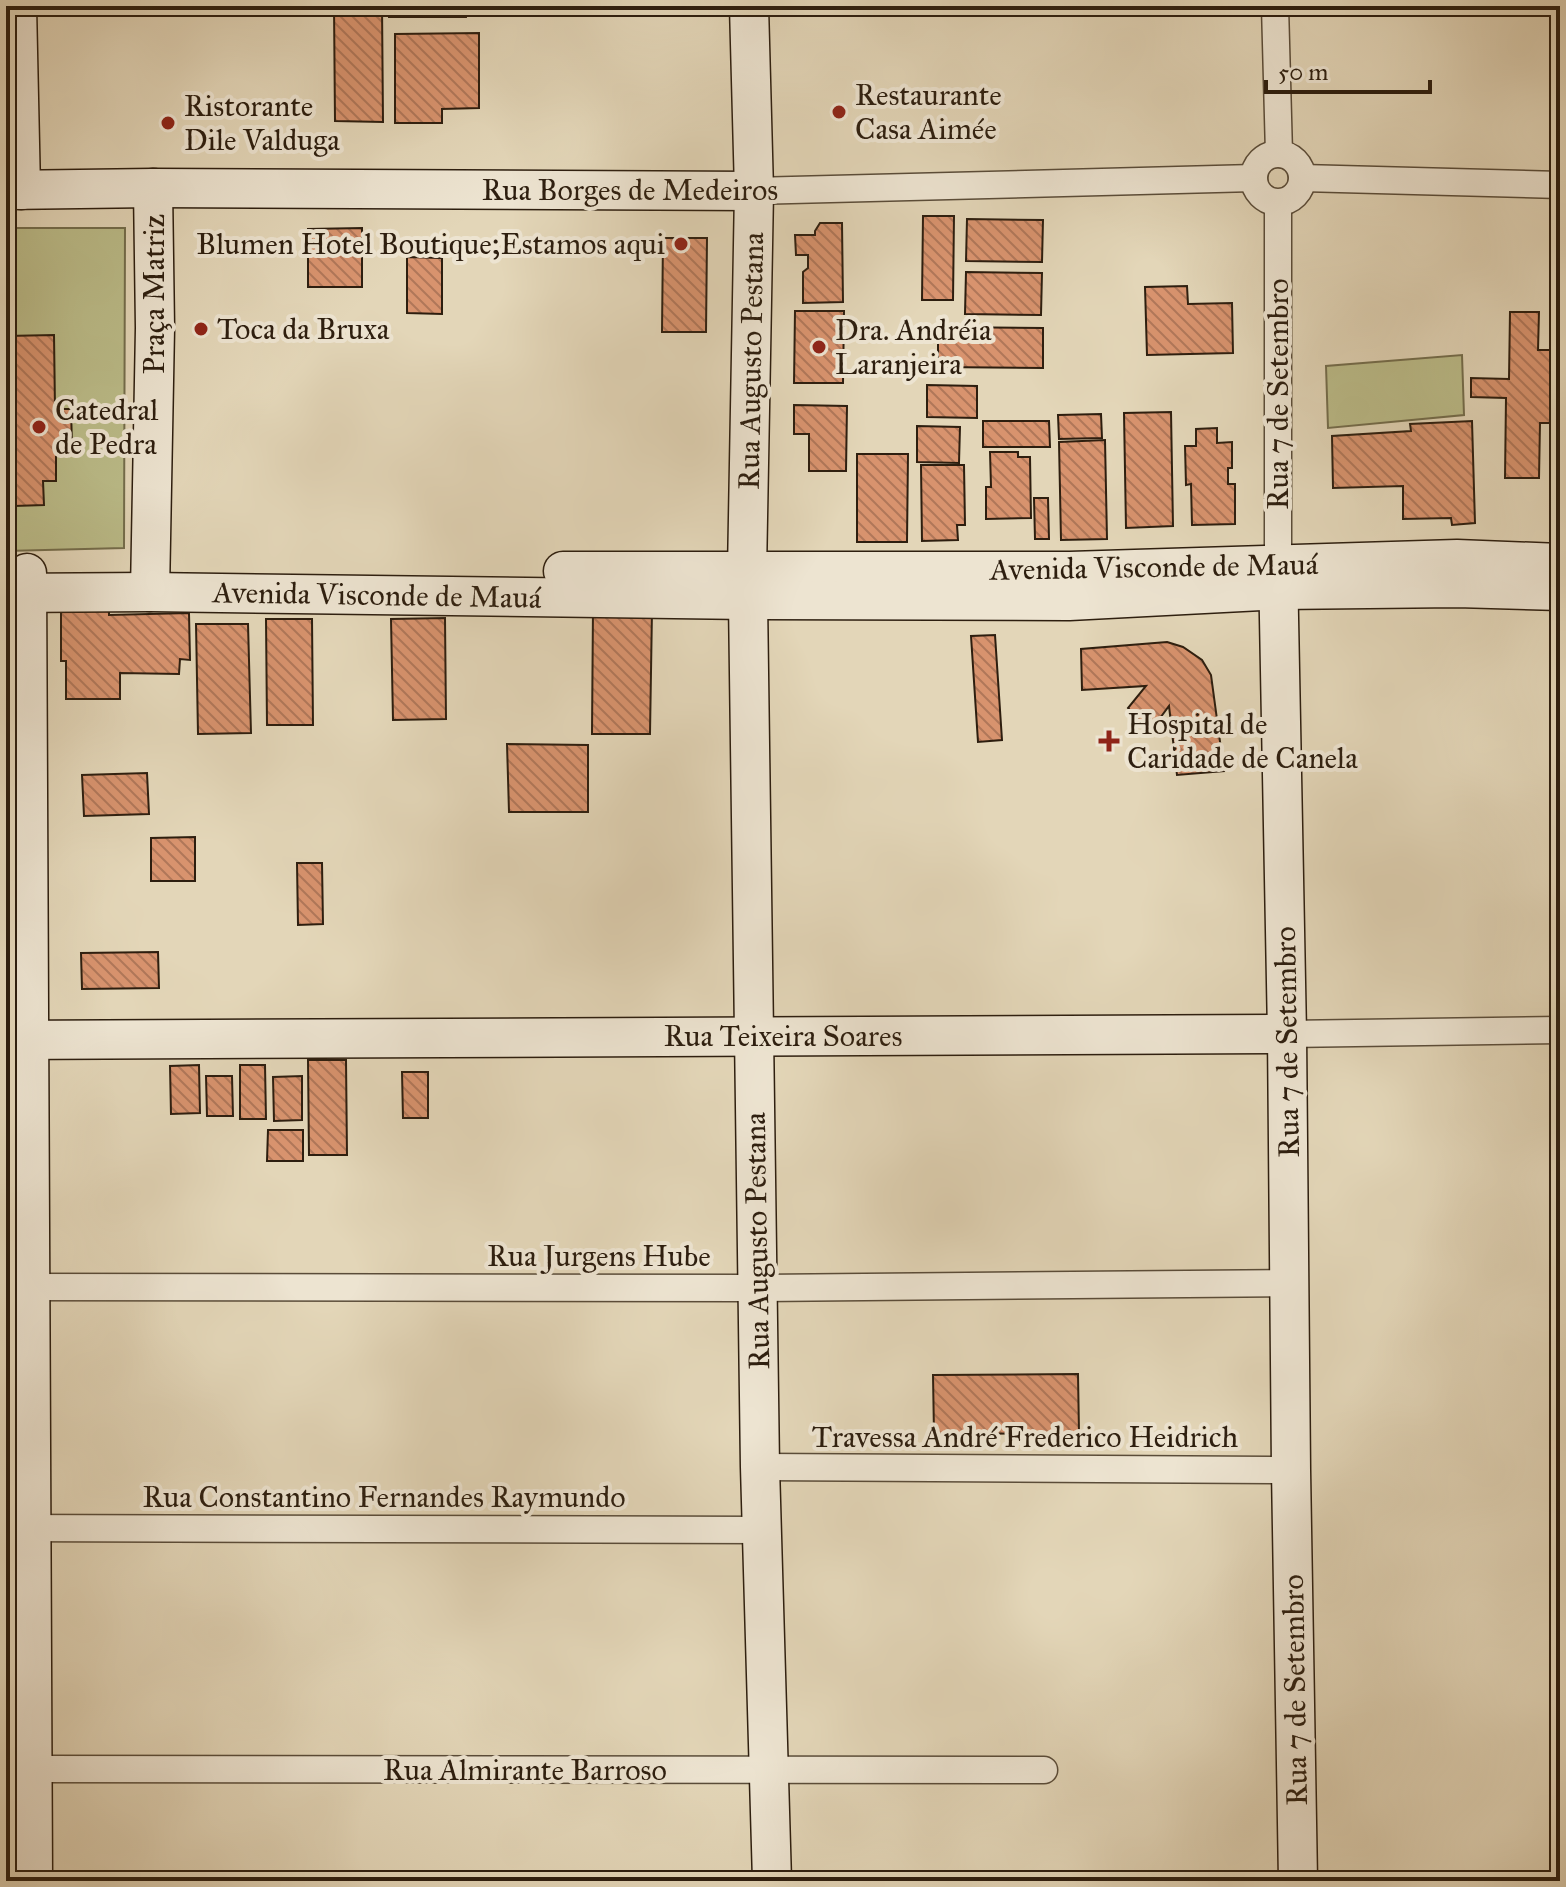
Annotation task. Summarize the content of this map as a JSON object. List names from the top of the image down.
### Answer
{
  "streets": {
    "street": [
      "Rua Borges de Medeiros",
      "Praça Matriz",
      "Rua Augusto Pestana",
      "Rua 7 de Setembro",
      "Avenida Visconde de Mauá",
      "Rua Teixeira Soares",
      "Rua Jurgens Hube",
      "Travessa André Frederico Heidrich",
      "Rua Constantino Fernandes Raymundo",
      "Rua Almirante Barroso"
    ]
  },
  "crossings": [
    ["Rua Borges de Medeiros", "Praça Matriz"],
    ["Rua Borges de Medeiros", "Rua Augusto Pestana"],
    ["Rua Borges de Medeiros", "Rua 7 de Setembro"],
    ["Praça Matriz", "Avenida Visconde de Mauá"],
    ["Rua Augusto Pestana", "Avenida Visconde de Mauá"],
    ["Rua Augusto Pestana", "Rua Teixeira Soares"],
    ["Rua Augusto Pestana", "Rua Jurgens Hube"],
    ["Rua Augusto Pestana", "Travessa André Frederico Heidrich"],
    ["Rua Augusto Pestana", "Rua Constantino Fernandes Raymundo"],
    ["Rua Augusto Pestana", "Rua Almirante Barroso"],
    ["Rua 7 de Setembro", "Avenida Visconde de Mauá"],
    ["Rua 7 de Setembro", "Rua Teixeira Soares"],
    ["Rua 7 de Setembro", "Rua Jurgens Hube"],
    ["Rua 7 de Setembro", "Travessa André Frederico Heidrich"]
  ],
  "places": {
    "other": [
      "Restaurante Casa Aimée",
      "Ristorante Dile Valduga",
      "Blumen Hotel Boutique;Estamos aqui",
      "Toca da Bruxa",
      "Dra. Andréia Laranjeira",
      "Catedral de Pedra"
    ],
    "health": ["Hospital de Caridade de Canela"]
  },
  "scale_bar": "50 m"
}
